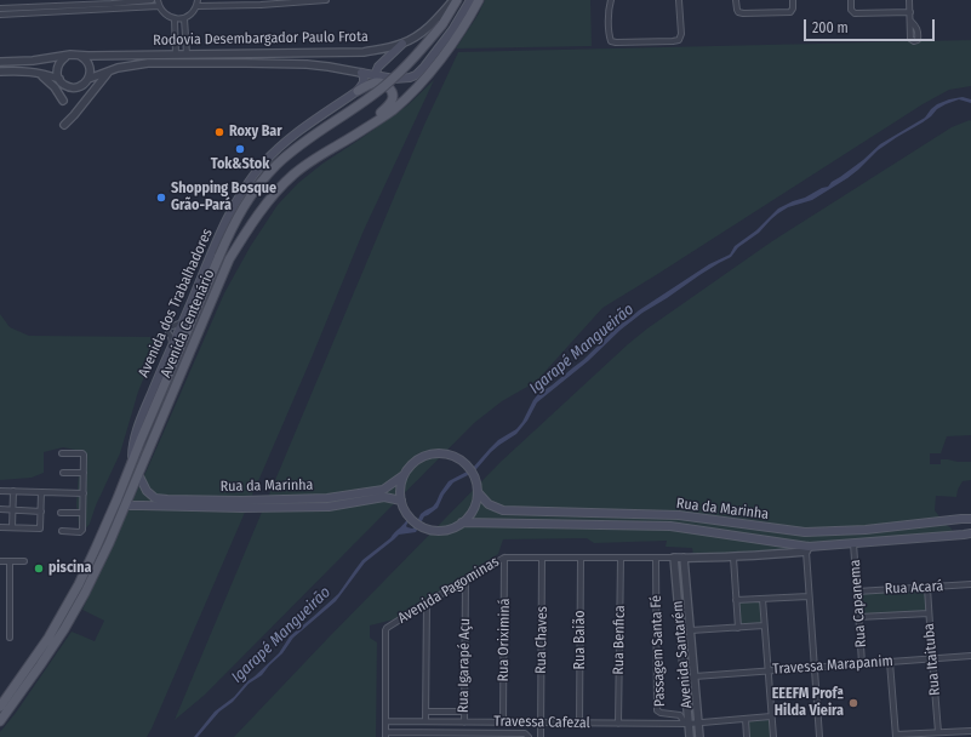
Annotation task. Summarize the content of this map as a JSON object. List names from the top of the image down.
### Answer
{
  "streets": {
    "main road": [
      "Rodovia Desembargador Paulo Frota",
      "Avenida dos Trabalhadores",
      "Avenida Centenário",
      "Rua da Marinha"
    ],
    "street": [
      "Rua Acará",
      "Avenida Pagominas",
      "Rua Capanema",
      "Rua Oriximiná",
      "Rua Chaves",
      "Rua Baião",
      "Rua Benfica",
      "Passagem Santa Fé",
      "Avenida Santarém",
      "Rua Itaituba",
      "Rua Igarapé Açu",
      "Travessa Marapanim",
      "Travessa Cafezal"
    ]
  },
  "crossings": [
    ["Rodovia Desembargador Paulo Frota", "Avenida Centenário"],
    ["Avenida dos Trabalhadores", "Avenida Centenário"],
    ["Avenida Centenário", "Rua da Marinha"],
    ["Rua da Marinha", "Avenida Pagominas"],
    ["Rua da Marinha", "Rua Capanema"],
    ["Rua da Marinha", "Rua Oriximiná"],
    ["Rua da Marinha", "Rua Chaves"],
    ["Rua da Marinha", "Rua Baião"],
    ["Rua da Marinha", "Rua Benfica"],
    ["Rua da Marinha", "Passagem Santa Fé"],
    ["Rua da Marinha", "Avenida Santarém"],
    ["Rua Acará", "Rua Capanema"],
    ["Rua Acará", "Rua Itaituba"],
    ["Avenida Pagominas", "Rua Oriximiná"],
    ["Avenida Pagominas", "Rua Igarapé Açu"],
    ["Avenida Pagominas", "Travessa Cafezal"],
    ["Rua Capanema", "Travessa Marapanim"],
    ["Rua Oriximiná", "Travessa Cafezal"],
    ["Rua Chaves", "Travessa Cafezal"],
    ["Rua Baião", "Travessa Cafezal"],
    ["Rua Benfica", "Travessa Cafezal"],
    ["Passagem Santa Fé", "Avenida Santarém"],
    ["Passagem Santa Fé", "Travessa Cafezal"],
    ["Avenida Santarém", "Travessa Marapanim"],
    ["Avenida Santarém", "Travessa Cafezal"],
    ["Rua Itaituba", "Travessa Marapanim"],
    ["Rua Igarapé Açu", "Travessa Cafezal"]
  ],
  "water": ["Igarapé Mangueirão"],
  "places": [
    "Roxy Bar",
    "Tok&Stok",
    "Shopping Bosque Grão-Pará",
    "piscina",
    "EEEFM Profª Hilda Vieira"
  ],
  "scale_bar": "200 m"
}
